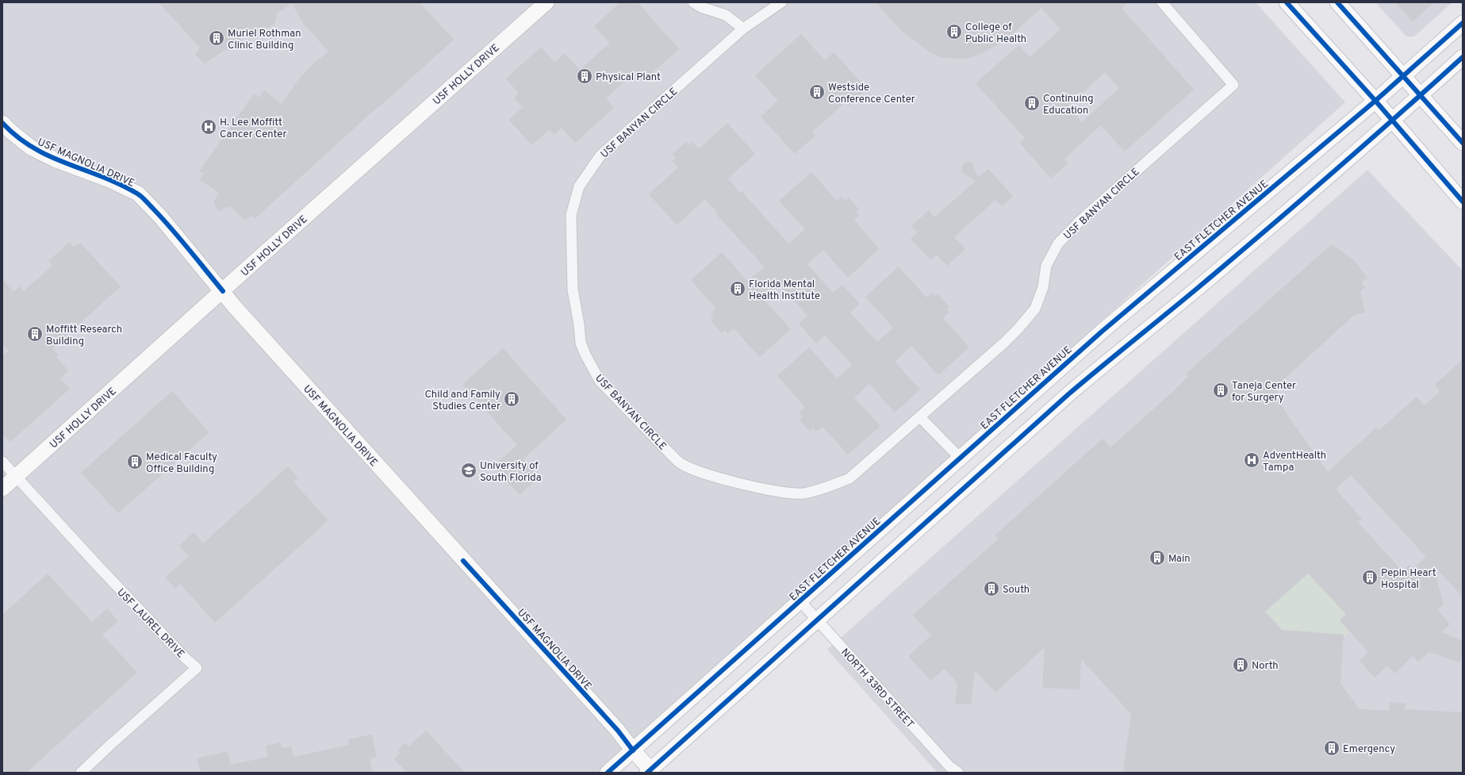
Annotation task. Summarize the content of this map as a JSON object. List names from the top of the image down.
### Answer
{
  "streets": {
    "main road": ["USF HOLLY DRIVE", "USF MAGNOLIA DRIVE", "EAST FLETCHER AVENUE"],
    "street": ["USF BANYAN CIRCLE", "USF LAUREL DRIVE", "NORTH 33RD STREET"]
  },
  "crossings": [
    ["USF HOLLY DRIVE", "USF MAGNOLIA DRIVE"],
    ["USF HOLLY DRIVE", "USF LAUREL DRIVE"],
    ["USF MAGNOLIA DRIVE", "EAST FLETCHER AVENUE"],
    ["EAST FLETCHER AVENUE", "NORTH 33RD STREET"]
  ],
  "places": {
    "building": [
      "College of Public Health",
      "Muriel Rothman Clinic Building",
      "Physical Plant",
      "Westside Conference Center",
      "Continuing Education",
      "Florida Mental Health Institute",
      "Moffitt Research Building",
      "Taneja Center for Surgery",
      "Child and Family Studies Center",
      "Medical Faculty Office Building",
      "Main",
      "Pepin Heart Hospital",
      "South",
      "North",
      "Emergency"
    ],
    "hospital": ["H. Lee Moffitt Cancer Center", "AdventHealth Tampa"],
    "school or university": ["University of South Florida"]
  }
}
